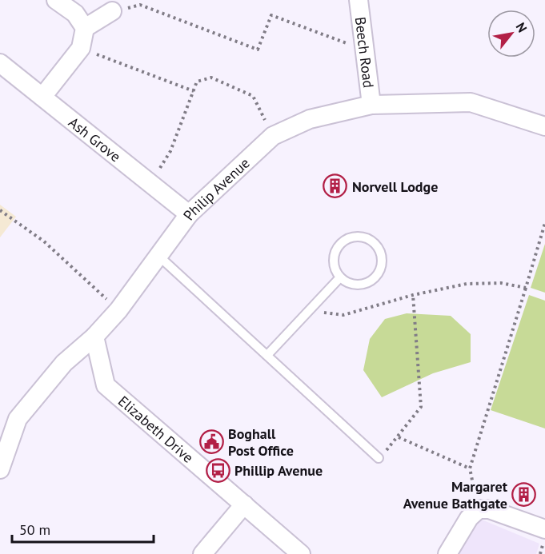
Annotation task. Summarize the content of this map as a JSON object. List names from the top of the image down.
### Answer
{
  "streets": {
    "street": [
      "Beech Road",
      "Ash Grove",
      "Philip Avenue",
      "Elizabeth Drive"
    ]
  },
  "crossings": [
    ["Beech Road", "Philip Avenue"],
    ["Ash Grove", "Philip Avenue"],
    ["Philip Avenue", "Elizabeth Drive"]
  ],
  "places": {
    "building": ["Norvell Lodge", "Margaret Avenue Bathgate"],
    "public building": ["Boghall Post Office"],
    "bus stop": ["Phillip Avenue"]
  },
  "scale_bar": "50 m",
  "north": "top right"
}
